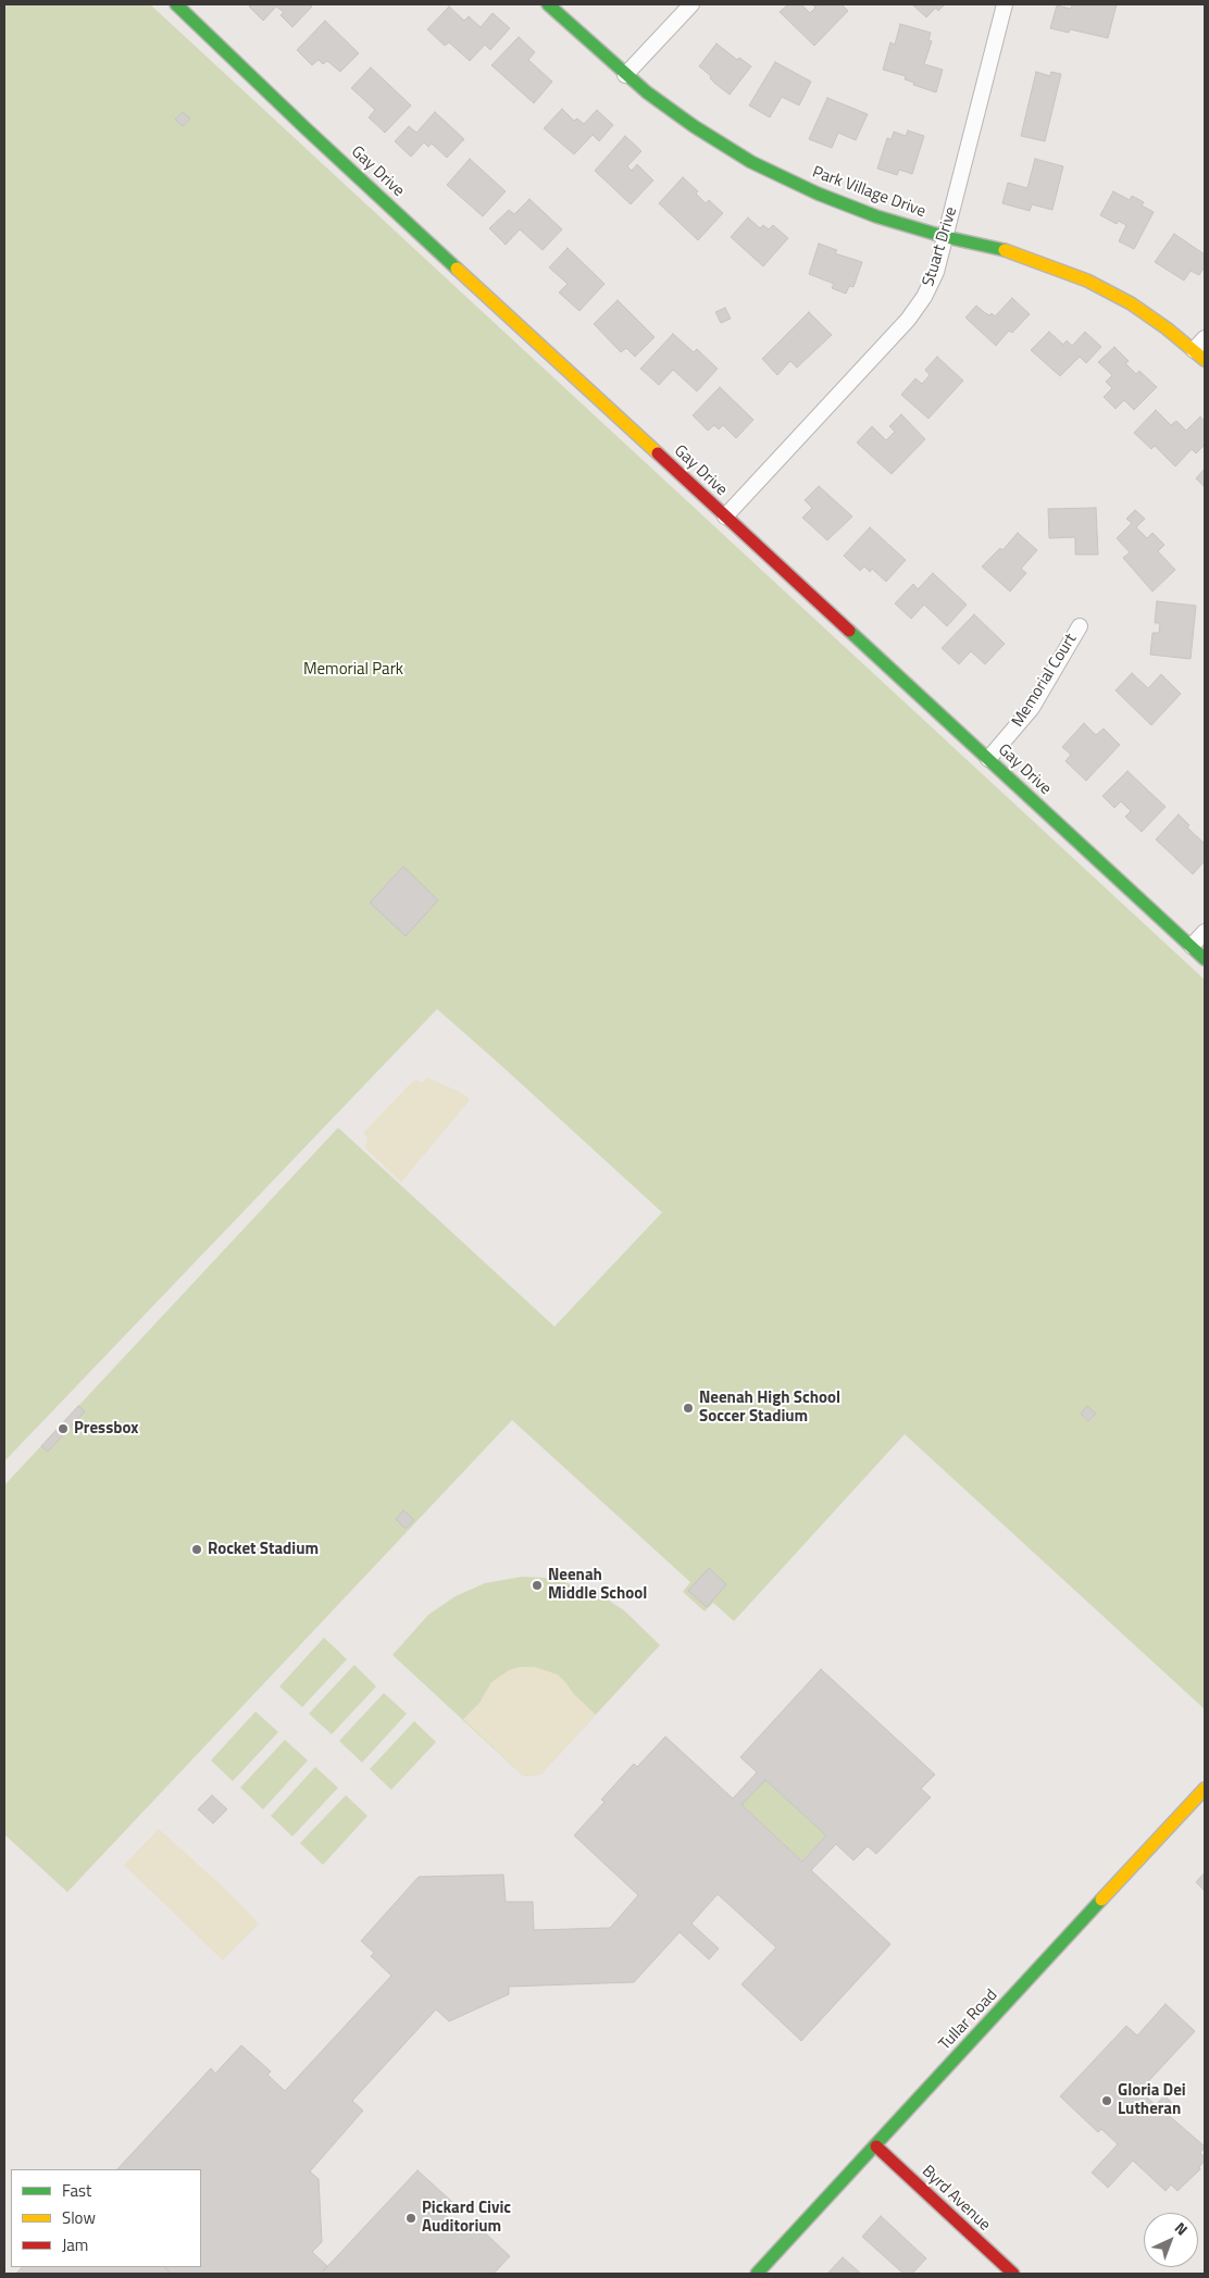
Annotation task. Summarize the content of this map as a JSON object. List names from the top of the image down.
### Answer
{
  "streets": {
    "street": [
      "Gay Drive",
      "Park Village Drive",
      "Stuart Drive",
      "Memorial Court",
      "Tullar Road",
      "Byrd Avenue"
    ]
  },
  "crossings": [
    ["Gay Drive", "Stuart Drive"],
    ["Gay Drive", "Memorial Court"],
    ["Park Village Drive", "Stuart Drive"],
    ["Tullar Road", "Byrd Avenue"]
  ],
  "parks": ["Memorial Park"],
  "places": [
    "Neenah High School Soccer Stadium",
    "Pressbox",
    "Rocket Stadium",
    "Neenah Middle School",
    "Gloria Dei Lutheran",
    "Pickard Civic Auditorium"
  ],
  "legend": ["Fast", "Slow", "Jam"],
  "north": "top right"
}
